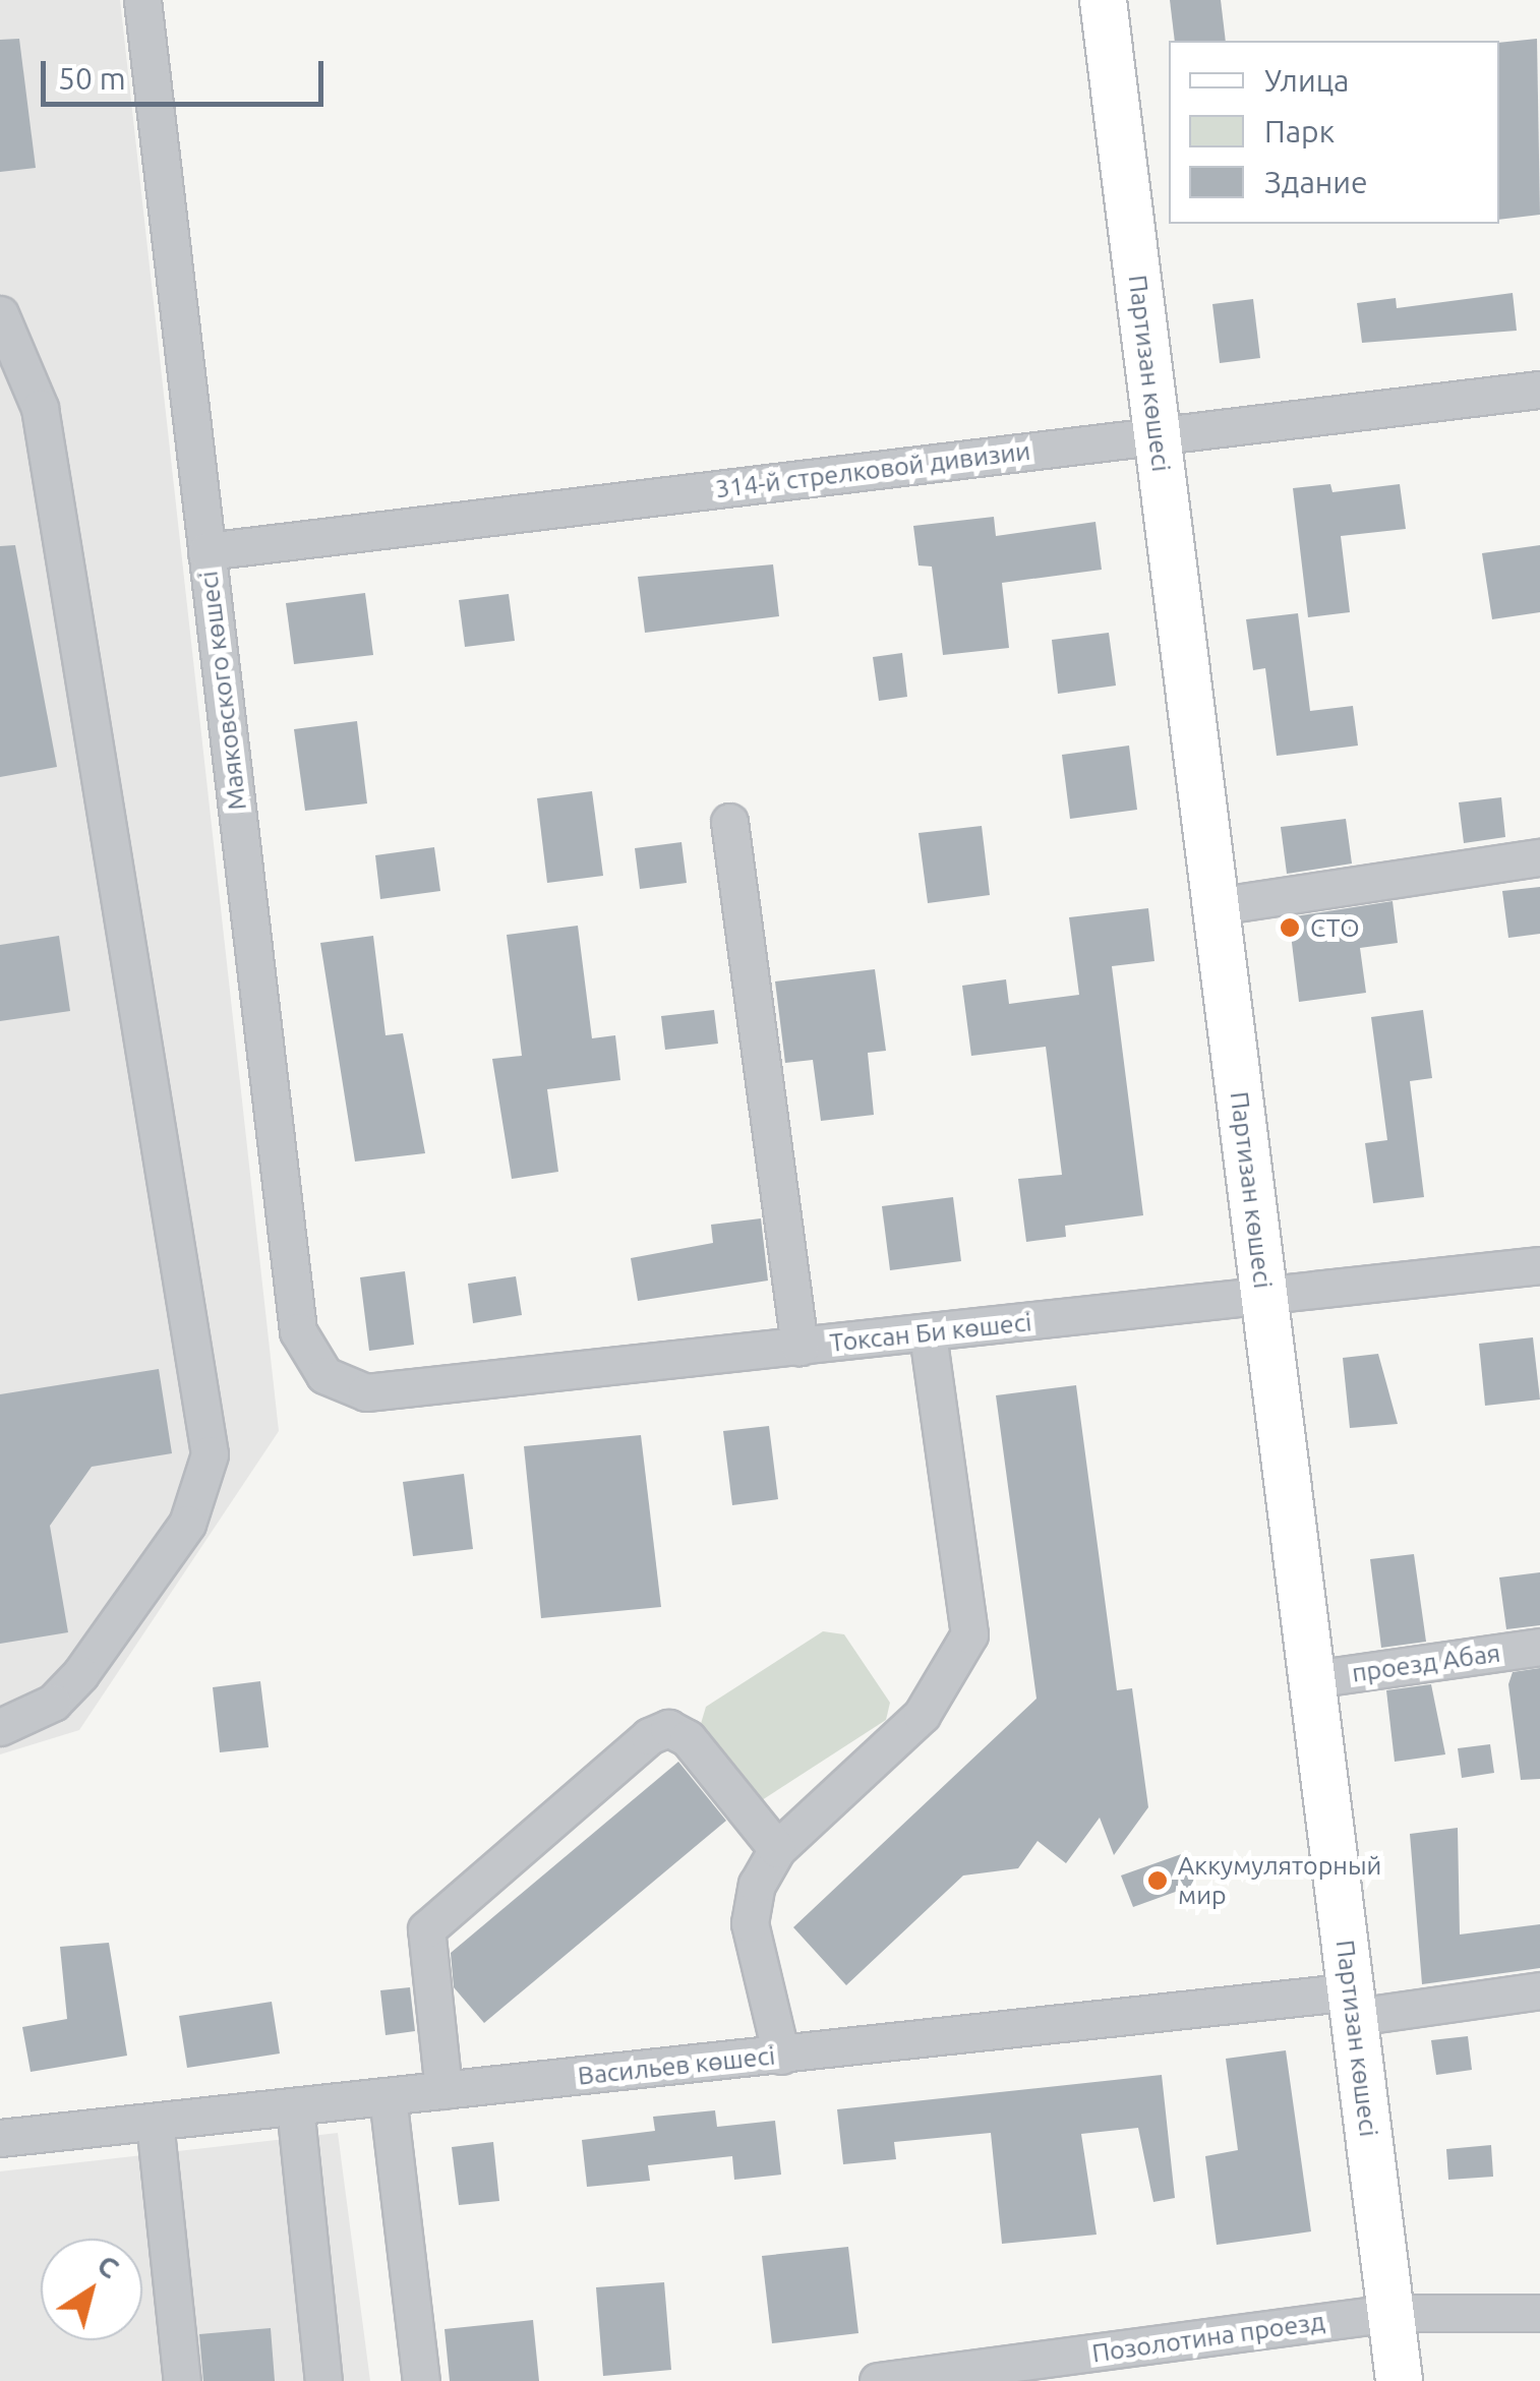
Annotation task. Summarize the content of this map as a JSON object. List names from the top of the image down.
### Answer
{
  "streets": {
    "main road": ["Партизан көшесі"],
    "street": [
      "314-й стрелковой дивизии",
      "Маяковского көшесі",
      "Токсан Би көшесі",
      "проезд Абая",
      "Васильев көшесі",
      "Позолотина проезд"
    ]
  },
  "crossings": [
    ["Партизан көшесі", "314-й стрелковой дивизии"],
    ["Партизан көшесі", "Токсан Би көшесі"],
    ["Партизан көшесі", "проезд Абая"],
    ["Партизан көшесі", "Васильев көшесі"],
    ["Партизан көшесі", "Позолотина проезд"],
    ["314-й стрелковой дивизии", "Маяковского көшесі"],
    ["Маяковского көшесі", "Токсан Би көшесі"]
  ],
  "places": ["СТО", "Аккумуляторный мир"],
  "legend": ["Улица", "Парк", "Здание"],
  "scale_bar": "50 m",
  "north": "top right"
}
